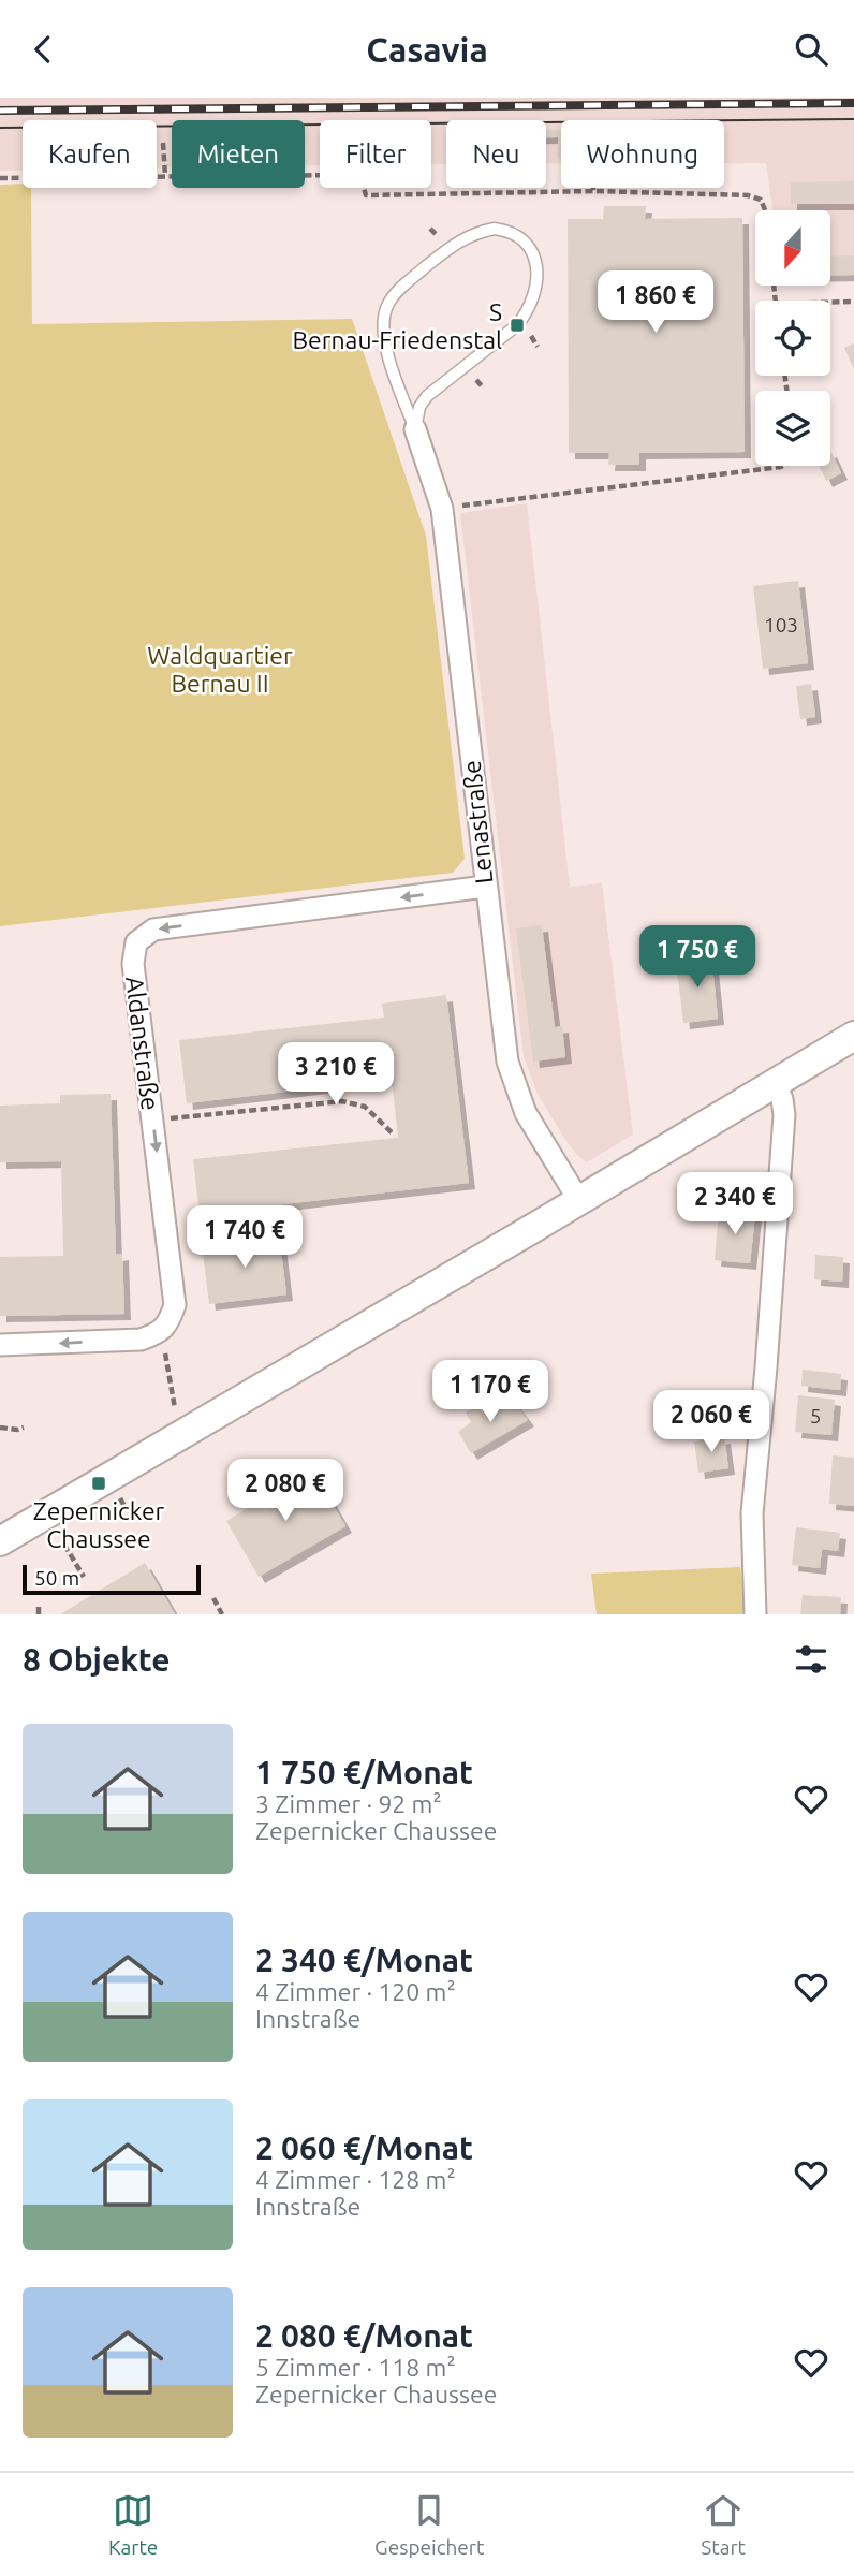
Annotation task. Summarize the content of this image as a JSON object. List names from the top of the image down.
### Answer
{
  "streets": {
    "street": ["Lenastraße", "Aldanstraße"]
  },
  "crossings": [
    ["Lenastraße", "Aldanstraße"]
  ],
  "parks": ["Waldquartier Bernau II"],
  "places": {
    "transit": ["S Bernau-Friedenstal", "Zepernicker Chaussee"]
  },
  "house_numbers": ["103", "5"],
  "scale_bar": "50 m",
  "north": "bottom",
  "page": {
    "header": "Casavia",
    "chip": [
      "Kaufen",
      "Mieten",
      "Filter",
      "Neu",
      "Wohnung"
    ],
    "price": [
      "1 860 €",
      "1 750 €",
      "3 210 €",
      "2 340 €",
      "1 740 €",
      "1 170 €",
      "2 060 €",
      "2 080 €"
    ],
    "scale": "50 m",
    "heading": "8 Objekte",
    "list": [
      {
        "name": "1 750 €/Monat",
        "note": "3 Zimmer · 92 m² · Zepernicker Chaussee"
      },
      {
        "name": "2 340 €/Monat",
        "note": "4 Zimmer · 120 m² · Innstraße"
      },
      {
        "name": "2 060 €/Monat",
        "note": "4 Zimmer · 128 m² · Innstraße"
      },
      {
        "name": "2 080 €/Monat",
        "note": "5 Zimmer · 118 m² · Zepernicker Chaussee"
      }
    ],
    "tabs": ["Karte", "Gespeichert", "Start"]
  }
}
